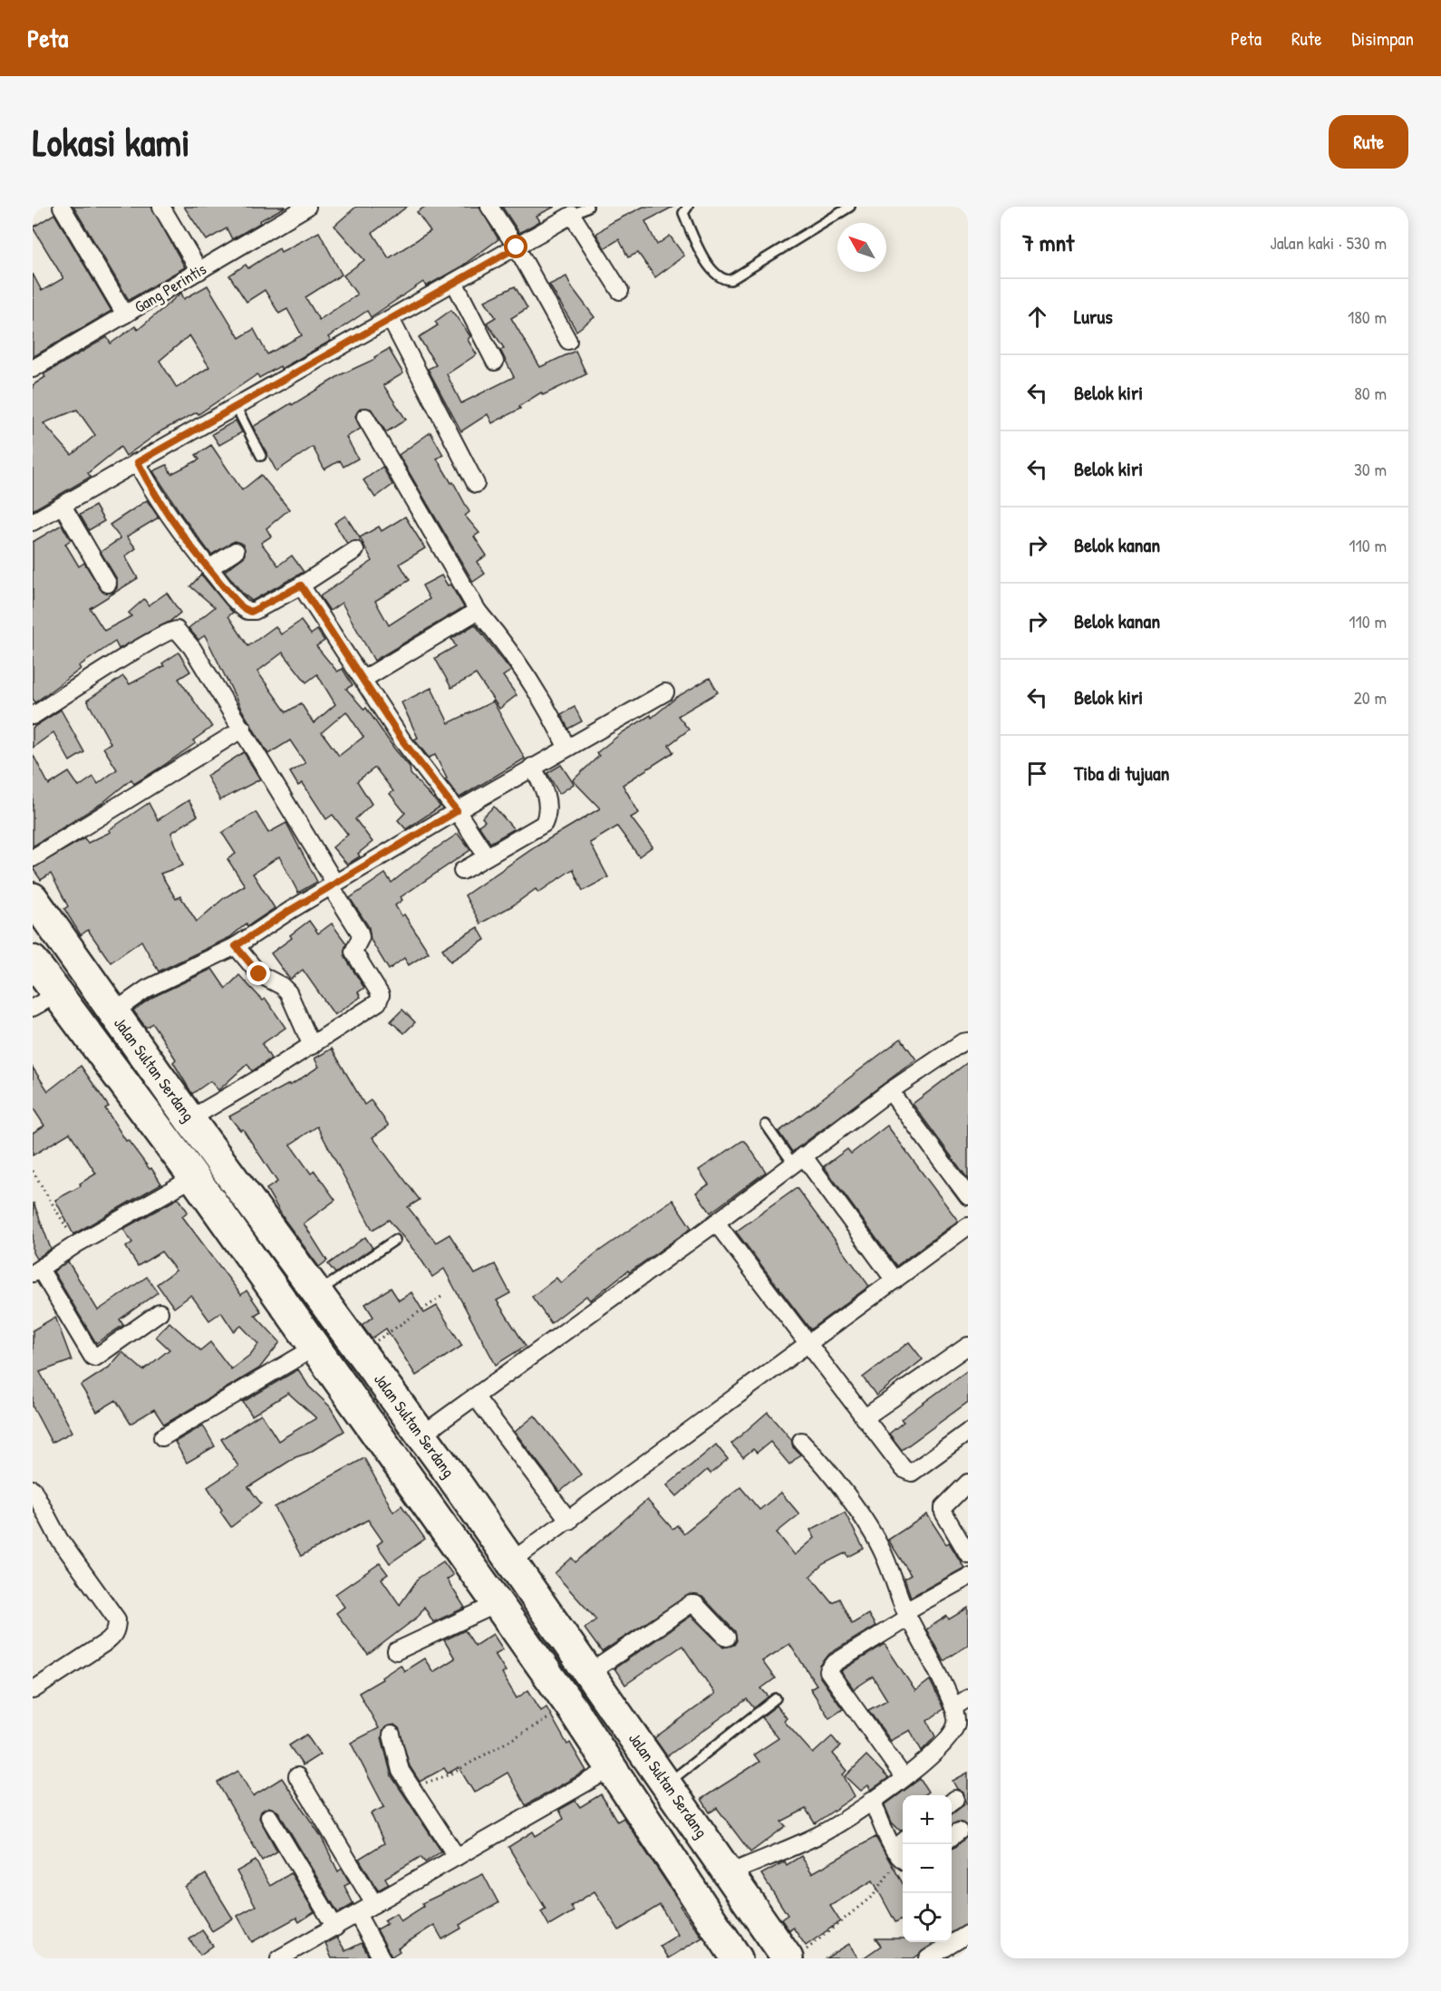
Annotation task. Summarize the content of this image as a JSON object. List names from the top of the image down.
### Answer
{
  "streets": {
    "highway": ["Jalan Sultan Serdang"],
    "street": ["Gang Perintis"]
  },
  "north": "top left",
  "page": {
    "header": "Peta",
    "nav": ["Peta", "Rute", "Disimpan"],
    "buttons": "Rute",
    "title": "Lokasi kami",
    "heading": ["7 mnt", "Jalan kaki · 530 m"],
    "list": [
      ["Lurus", "180 m"],
      ["Belok kiri", "80 m"],
      ["Belok kiri", "30 m"],
      ["Belok kanan", "110 m"],
      ["Belok kanan", "110 m"],
      ["Belok kiri", "20 m"],
      "Tiba di tujuan"
    ],
    "map_buttons": ["+", "−"]
  }
}
